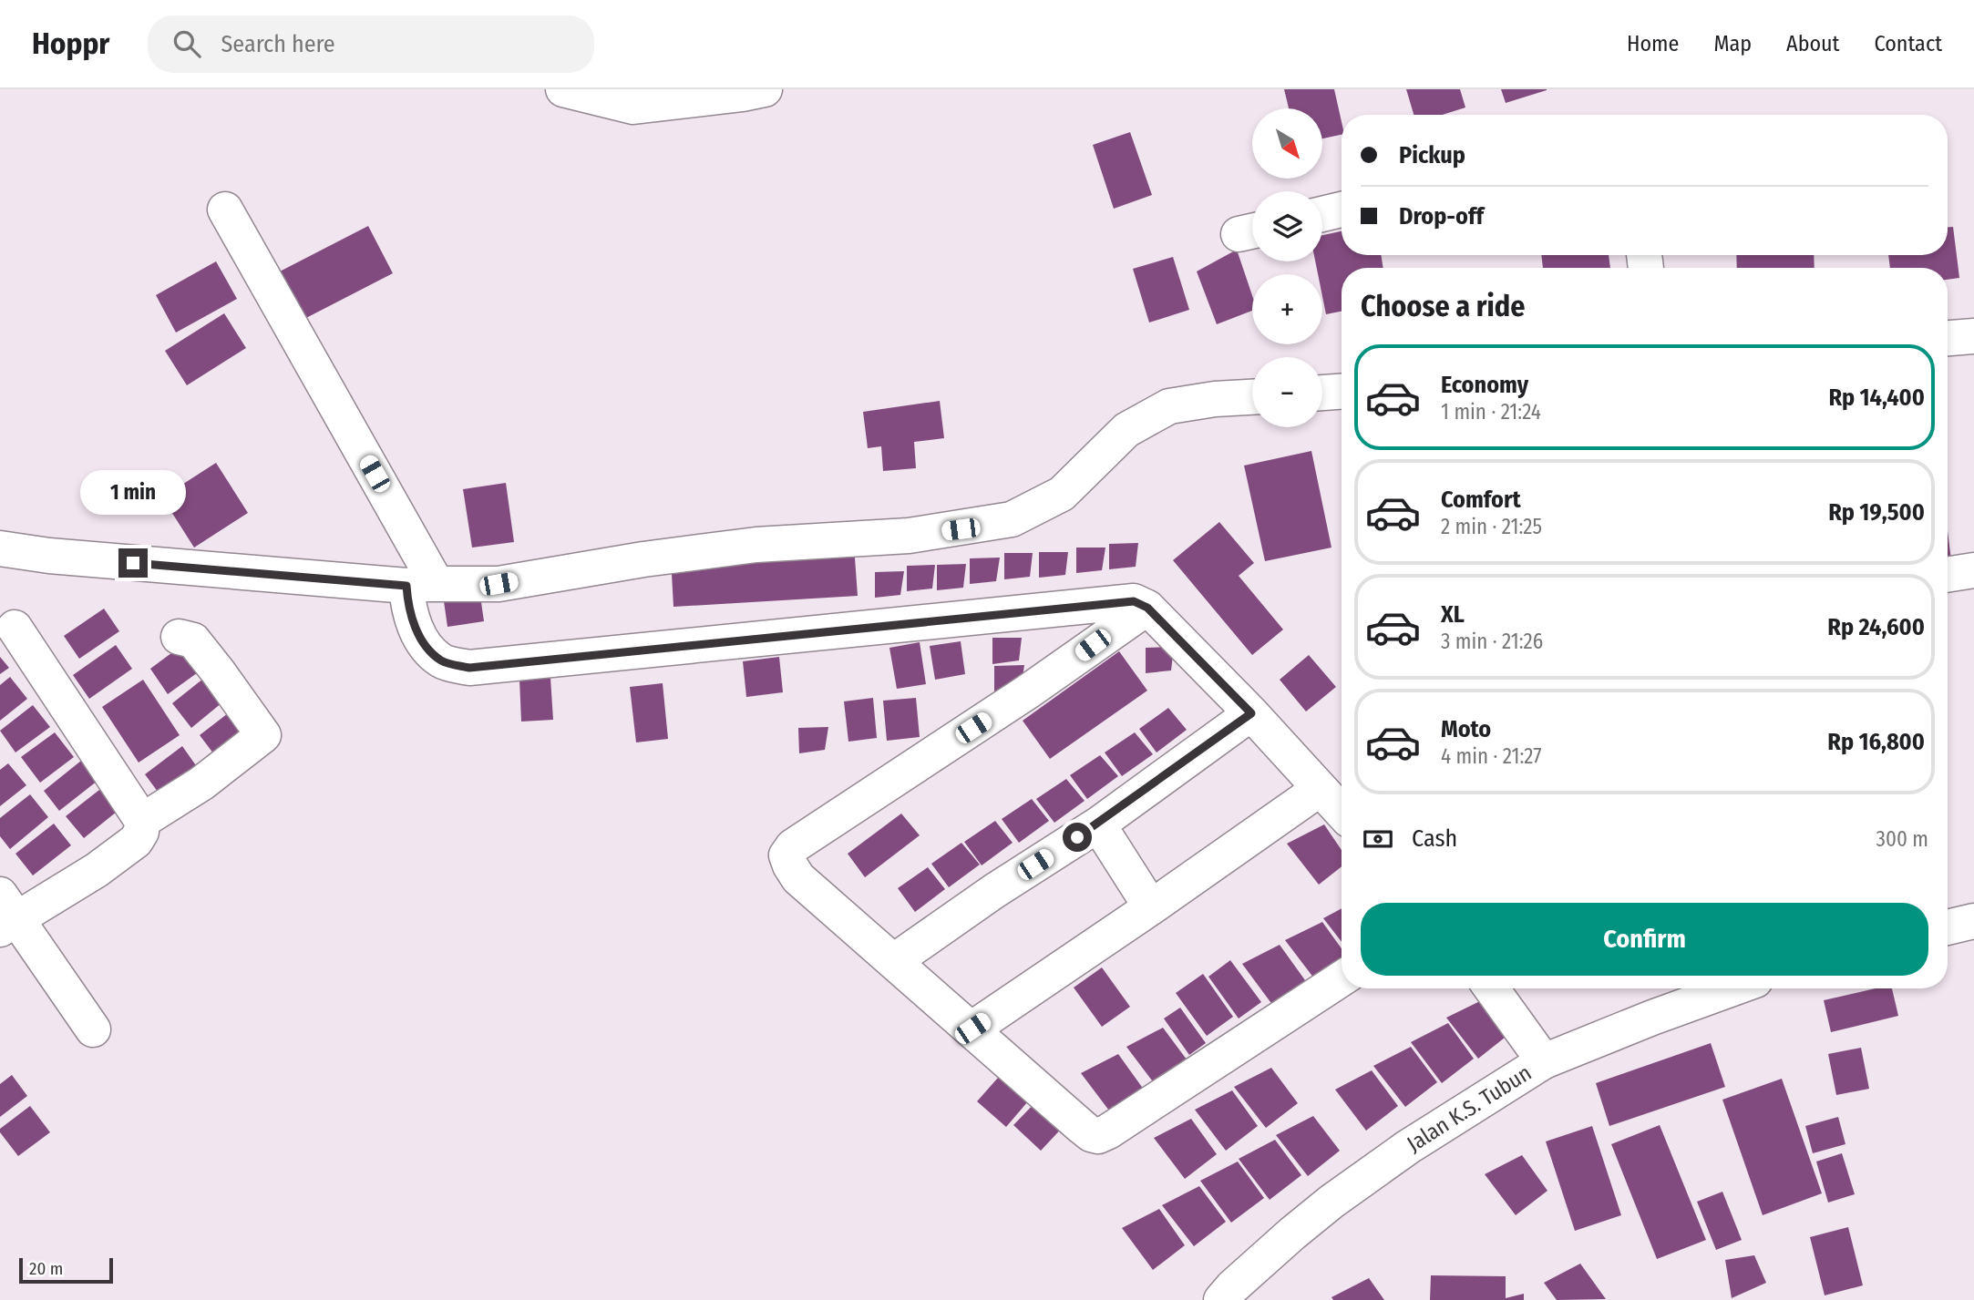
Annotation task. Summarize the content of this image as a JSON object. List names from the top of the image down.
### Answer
{
  "streets": {
    "street": ["Jalan K.S. Tubun"]
  },
  "scale_bar": "20 m",
  "north": "bottom right",
  "page": {
    "header": "Hoppr",
    "search": "Search here",
    "nav": [
      "Home",
      "Map",
      "About",
      "Contact"
    ],
    "map_buttons": ["+", "−"],
    "banner": ["Pickup", "Drop-off"],
    "heading": "Choose a ride",
    "list": [
      {
        "name": "Economy",
        "note": "1 min · 21:24",
        "value": "Rp 14,400"
      },
      {
        "name": "Comfort",
        "note": "2 min · 21:25",
        "value": "Rp 19,500"
      },
      {
        "name": "XL",
        "note": "3 min · 21:26",
        "value": "Rp 24,600"
      },
      {
        "name": "Moto",
        "note": "4 min · 21:27",
        "value": "Rp 16,800"
      }
    ],
    "bubble": "1 min",
    "pay": ["Cash", "300 m"],
    "buttons": "Confirm",
    "scale": "20 m"
  }
}
